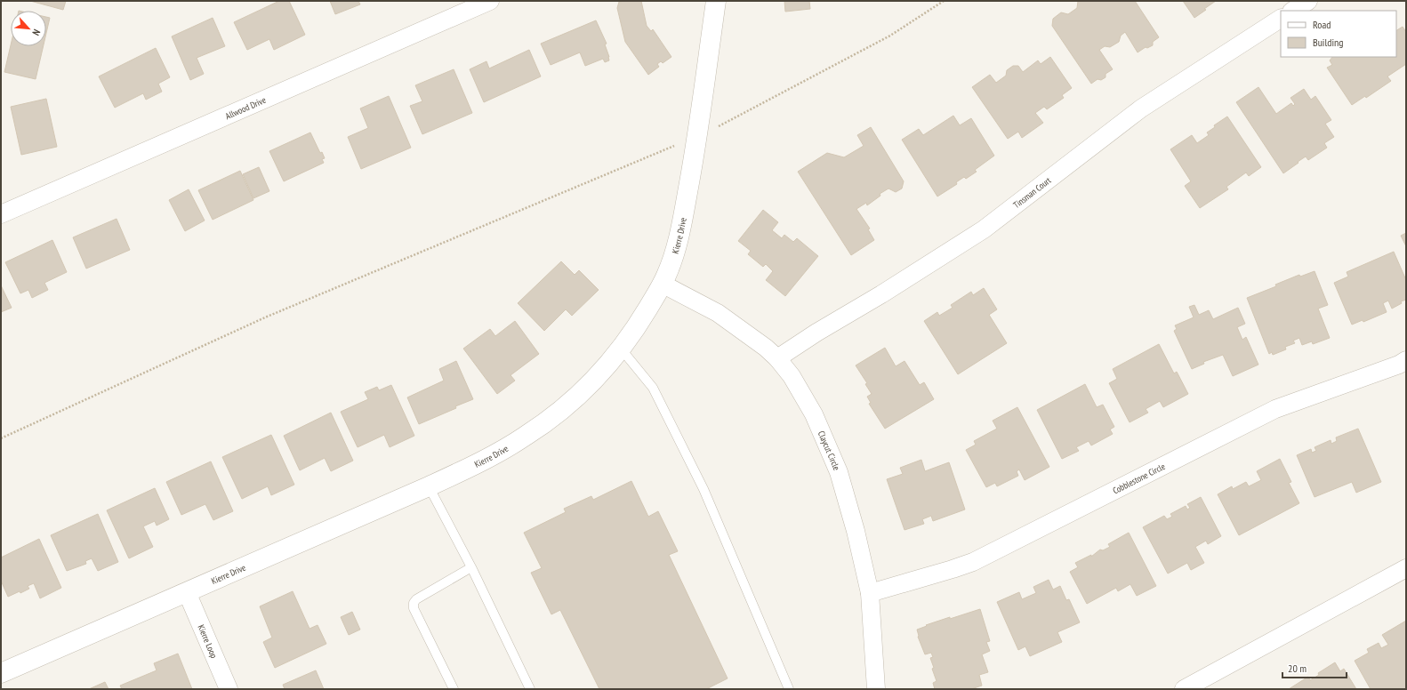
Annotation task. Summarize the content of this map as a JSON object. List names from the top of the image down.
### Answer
{
  "streets": {
    "street": [
      "Allwood Drive",
      "Tinsman Court",
      "Kierre Drive",
      "Claycut Circle",
      "Cobblestone Circle",
      "Kierre Loop"
    ]
  },
  "crossings": [
    ["Tinsman Court", "Claycut Circle"],
    ["Kierre Drive", "Claycut Circle"],
    ["Kierre Drive", "Kierre Loop"],
    ["Claycut Circle", "Cobblestone Circle"]
  ],
  "legend": ["Road", "Building"],
  "scale_bar": "20 m",
  "north": "bottom right"
}
